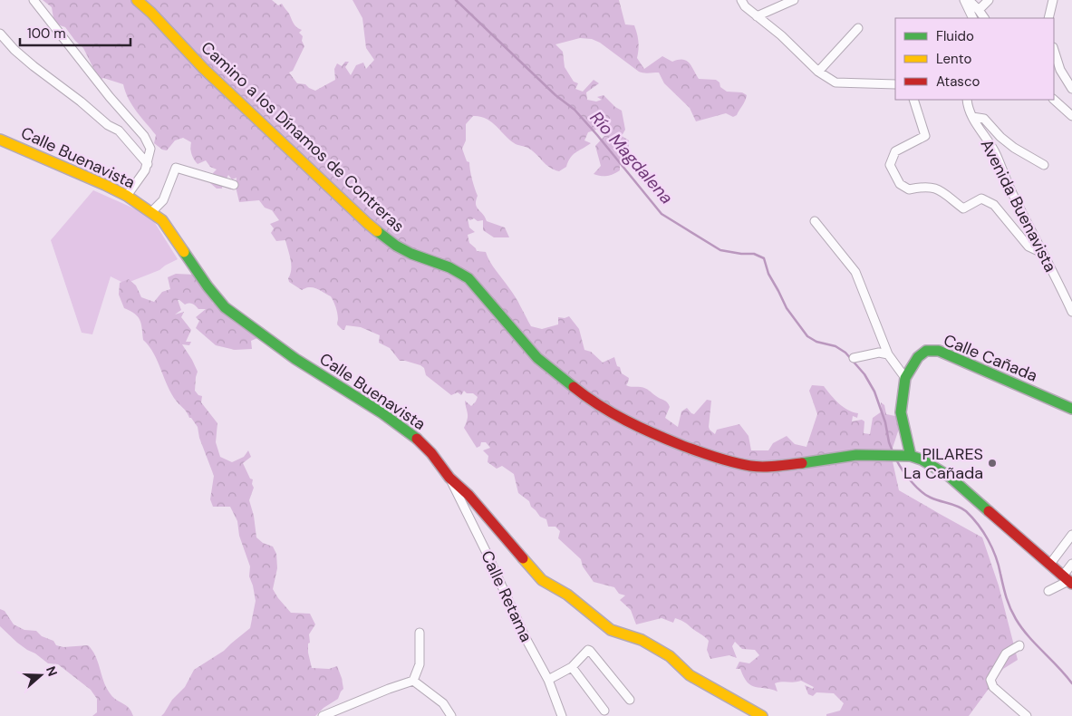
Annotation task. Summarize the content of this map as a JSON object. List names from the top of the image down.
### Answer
{
  "streets": {
    "street": [
      "Camino a los Dínamos de Contreras",
      "Calle Buenavista",
      "Avenida Buenavista",
      "Calle Cañada",
      "Calle Retama"
    ]
  },
  "crossings": [
    ["Camino a los Dínamos de Contreras", "Calle Cañada"],
    ["Calle Buenavista", "Calle Retama"]
  ],
  "water": ["Río Magdalena"],
  "places": ["PILARES La Cañada"],
  "legend": ["Fluido", "Lento", "Atasco"],
  "scale_bar": "100 m",
  "north": "right"
}
